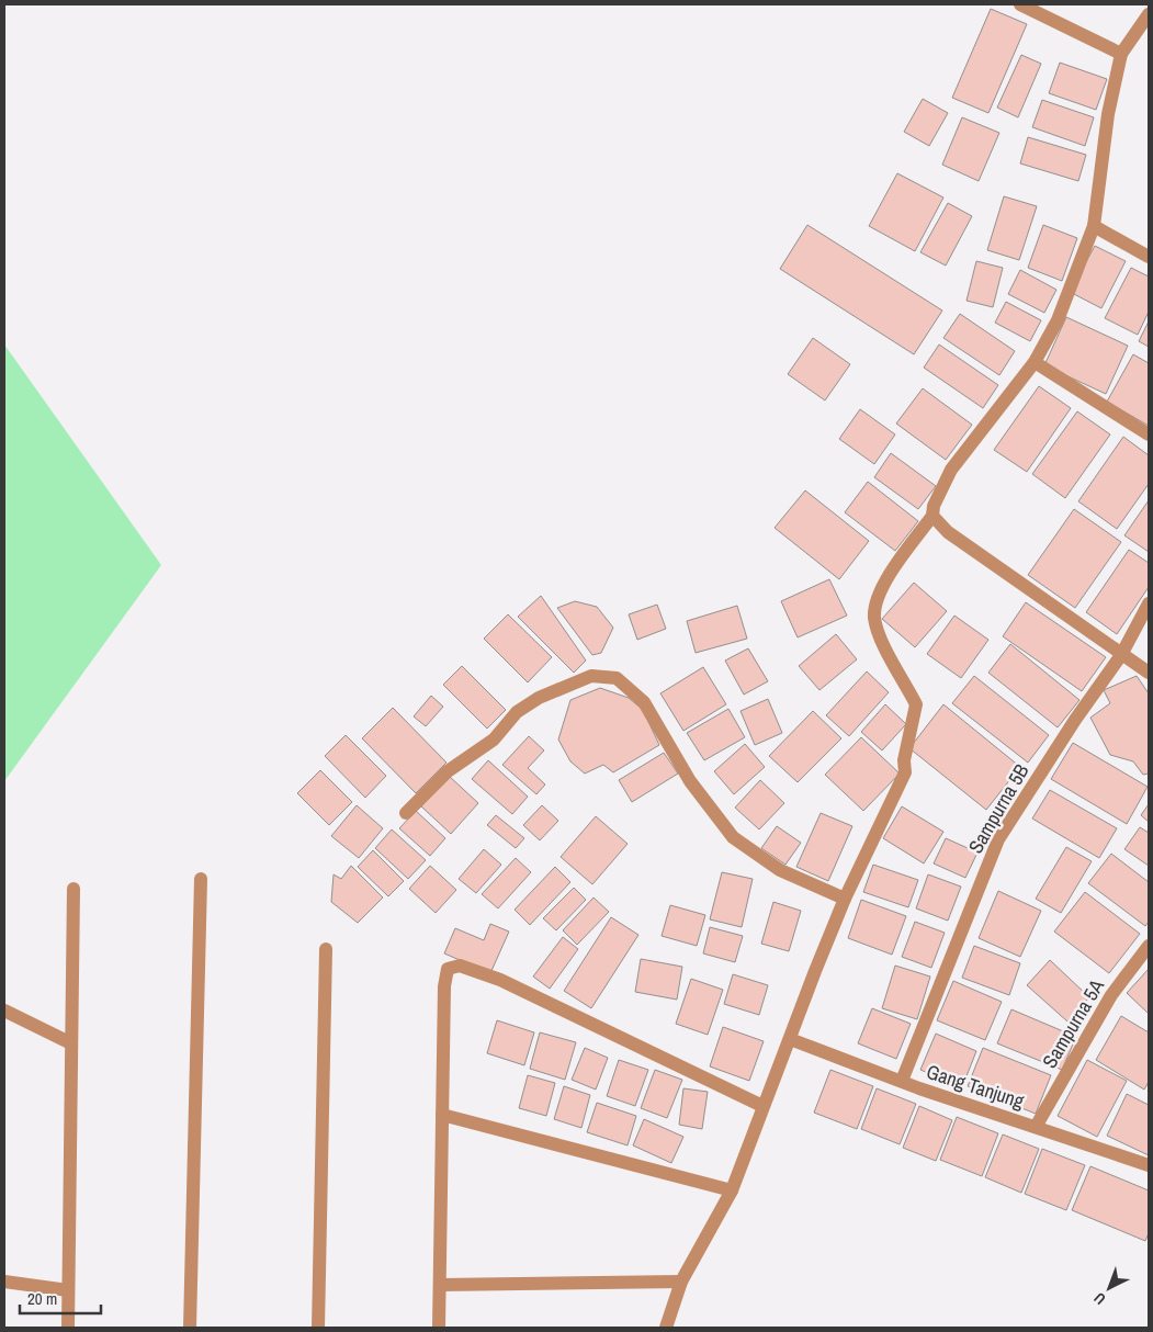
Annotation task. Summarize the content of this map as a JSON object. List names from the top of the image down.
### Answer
{
  "streets": {
    "street": ["Sampurna 5B", "Sampurna 5A", "Gang Tanjung"]
  },
  "crossings": [
    ["Sampurna 5B", "Gang Tanjung"],
    ["Sampurna 5A", "Gang Tanjung"]
  ],
  "scale_bar": "20 m",
  "north": "bottom left"
}
